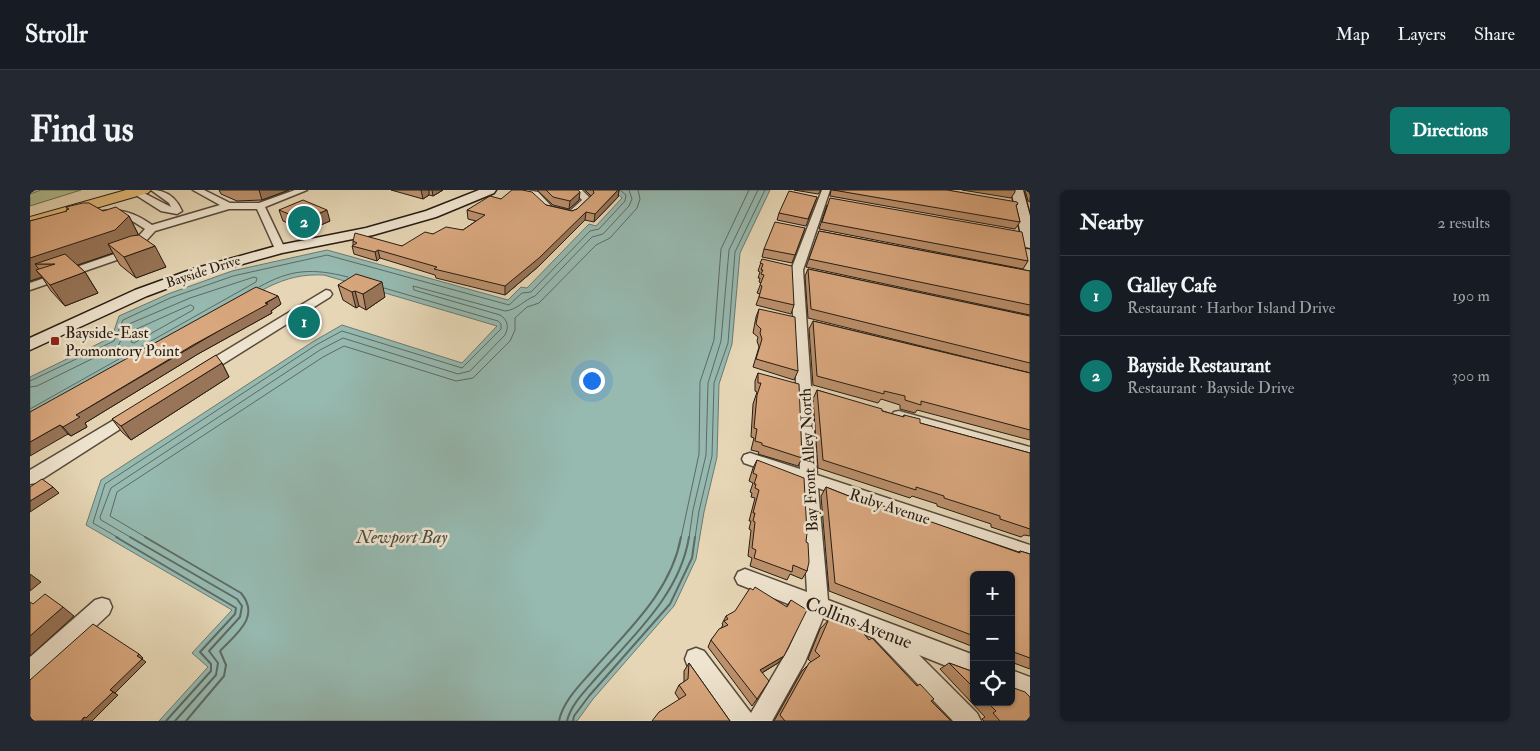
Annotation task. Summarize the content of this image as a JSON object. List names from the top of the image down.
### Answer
{
  "streets": {
    "main road": ["Bayside Drive"],
    "street": ["Bay Front Alley North", "Ruby Avenue", "Collins Avenue"]
  },
  "crossings": [
    ["Bay Front Alley North", "Ruby Avenue"],
    ["Bay Front Alley North", "Collins Avenue"]
  ],
  "water": ["Newport Bay"],
  "places": {
    "transit": ["Bayside-East Promontory Point"]
  },
  "page": {
    "header": "Strollr",
    "nav": ["Map", "Layers", "Share"],
    "buttons": "Directions",
    "title": "Find us",
    "heading": ["Nearby", "2 results"],
    "pins": ["2", "1"],
    "list": [
      {
        "mark": "1",
        "name": "Galley Cafe",
        "note": "Restaurant · Harbor Island Drive",
        "value": "190 m"
      },
      {
        "mark": "2",
        "name": "Bayside Restaurant",
        "note": "Restaurant · Bayside Drive",
        "value": "300 m"
      }
    ],
    "map_buttons": ["+", "−"]
  }
}
